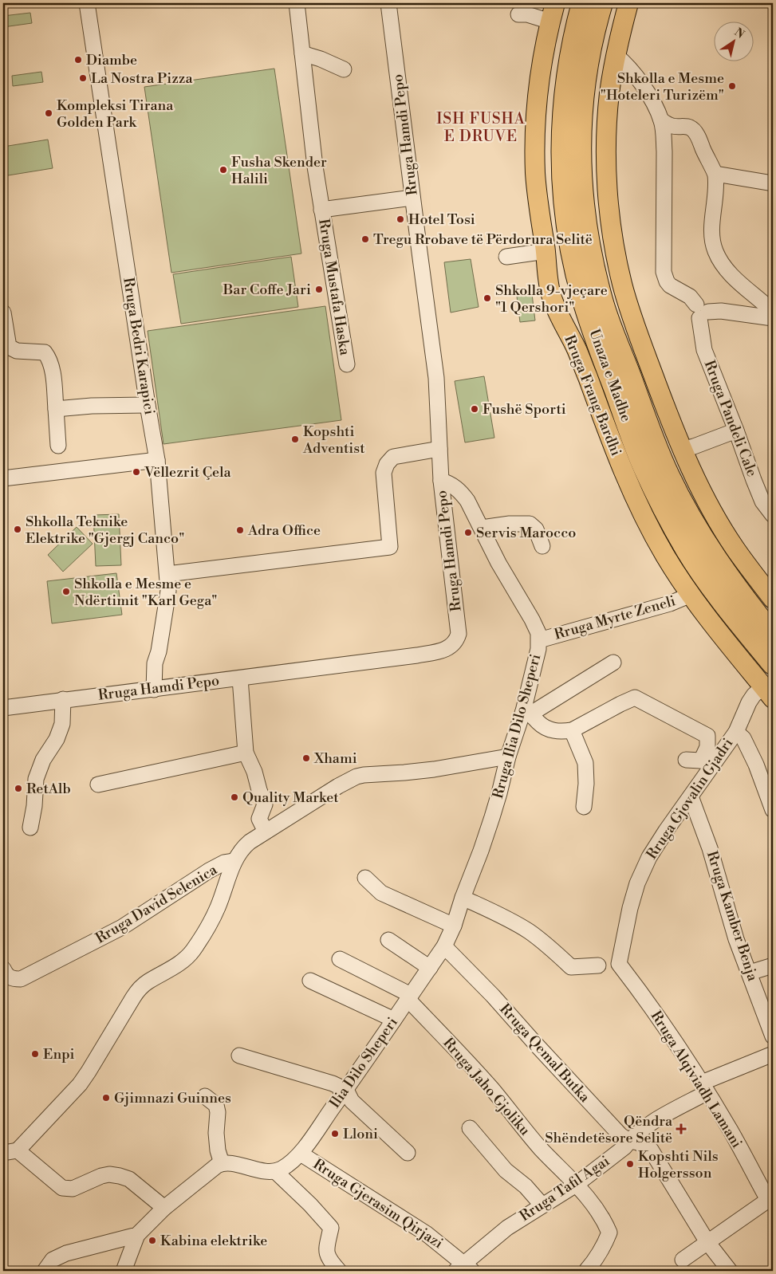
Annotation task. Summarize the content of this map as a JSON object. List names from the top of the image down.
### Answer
{
  "streets": {
    "highway": ["Unaza e Madhe"],
    "main road": ["Rruga Frang Bardhi"],
    "street": [
      "Rruga Hamdi Pepo",
      "Rruga Mustafa Haska",
      "Rruga Bedri Karapici",
      "Rruga Pandeli Cale",
      "Rruga Myrte Zeneli",
      "Rruga Ilia Dilo Sheperi",
      "Rruga Gjovalin Gjadri",
      "Rruga David Selenica",
      "Rruga Kamber Benja",
      "Rruga Qemal Butka",
      "Ilia Dilo Sheperi",
      "Rruga Alqiviadh Lamani",
      "Rruga Jaho Gjoliku",
      "Rruga Tafil Agai",
      "Rruga Gjerasim Qirjazi"
    ]
  },
  "crossings": [
    ["Rruga Hamdi Pepo", "Rruga Mustafa Haska"],
    ["Rruga Hamdi Pepo", "Rruga Bedri Karapici"],
    ["Rruga Hamdi Pepo", "Rruga Ilia Dilo Sheperi"],
    ["Rruga Frang Bardhi", "Rruga Myrte Zeneli"],
    ["Rruga Frang Bardhi", "Rruga Gjovalin Gjadri"],
    ["Rruga Myrte Zeneli", "Rruga Ilia Dilo Sheperi"],
    ["Rruga Ilia Dilo Sheperi", "Rruga David Selenica"],
    ["Rruga Ilia Dilo Sheperi", "Rruga Qemal Butka"],
    ["Rruga Ilia Dilo Sheperi", "Ilia Dilo Sheperi"],
    ["Rruga Gjovalin Gjadri", "Rruga Kamber Benja"],
    ["Rruga Gjovalin Gjadri", "Rruga Alqiviadh Lamani"],
    ["Rruga Qemal Butka", "Ilia Dilo Sheperi"],
    ["Rruga Qemal Butka", "Rruga Tafil Agai"],
    ["Ilia Dilo Sheperi", "Rruga Jaho Gjoliku"],
    ["Ilia Dilo Sheperi", "Rruga Gjerasim Qirjazi"],
    ["Rruga Alqiviadh Lamani", "Rruga Tafil Agai"],
    ["Rruga Jaho Gjoliku", "Rruga Tafil Agai"],
    ["Rruga Tafil Agai", "Rruga Gjerasim Qirjazi"]
  ],
  "districts": ["ISH FUSHA E DRUVE"],
  "places": {
    "other": [
      "Diambe",
      "La Nostra Pizza",
      "Shkolla e Mesme \"Hoteleri Turizëm\"",
      "Kompleksi Tirana Golden Park",
      "Fusha Skender Halili",
      "Hotel Tosi",
      "Tregu Rrobave të Përdorura Selitë",
      "Bar Coffe Jari",
      "Shkolla 9-vjeçare \"1 Qershori\"",
      "Fushë Sporti",
      "Kopshti Adventist",
      "Vëllezrit Çela",
      "Shkolla Teknike Elektrike \"Gjergj Canco\"",
      "Adra Office",
      "Servis Marocco",
      "Shkolla e Mesme e Ndërtimit \"Karl Gega\"",
      "Xhami",
      "RetAlb",
      "Quality Market",
      "Enpi",
      "Gjimnazi Guinnes",
      "Lloni",
      "Kopshti Nils Holgersson",
      "Kabina elektrike"
    ],
    "health": ["Qëndra Shëndetësore Selitë"]
  },
  "north": "top right"
}
